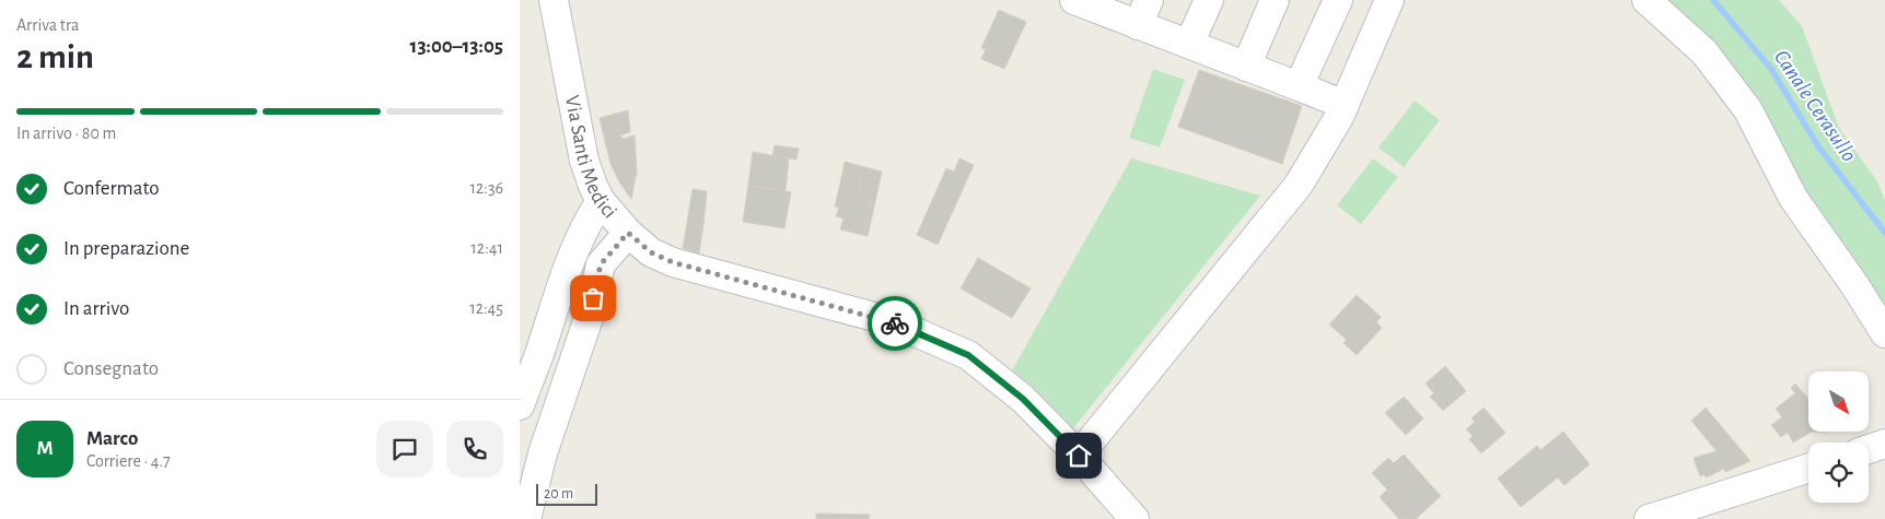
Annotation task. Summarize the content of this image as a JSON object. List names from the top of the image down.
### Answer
{
  "streets": {
    "street": ["Via Santi Medici"]
  },
  "water": ["Canale Cerasullo"],
  "scale_bar": "20 m",
  "north": "bottom right",
  "page": {
    "heading": ["2 min", "Arriva tra", "13:00–13:05"],
    "panel": ["Marco", "Corriere · 4.7"],
    "bar": "In arrivo · 80 m",
    "list": [
      ["Confermato", "12:36"],
      ["In preparazione", "12:41"],
      ["In arrivo", "12:45"],
      "Consegnato"
    ],
    "round": "M",
    "scale": "20 m"
  }
}
